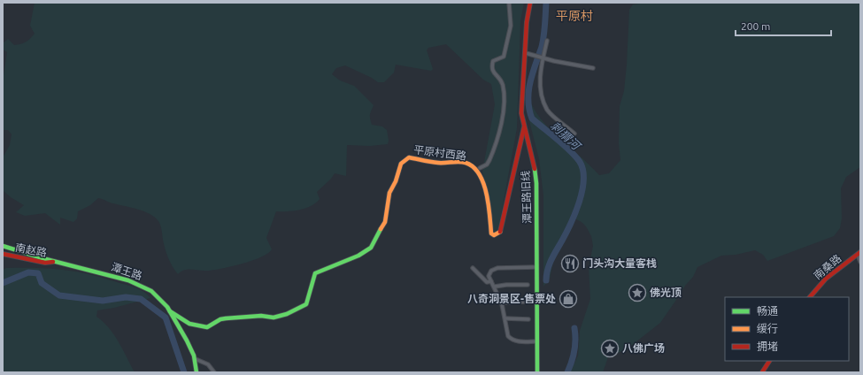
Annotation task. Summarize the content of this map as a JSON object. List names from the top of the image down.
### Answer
{
  "streets": {
    "main road": [
      "平原村西路",
      "潭王路旧线",
      "南赵路",
      "南桑路",
      "潭王路"
    ]
  },
  "crossings": [
    ["平原村西路", "潭王路旧线"],
    ["平原村西路", "潭王路"],
    ["南赵路", "潭王路"]
  ],
  "districts": ["平原村"],
  "water": ["刺猬河"],
  "places": {
    "restaurant": ["门头沟大量客栈"],
    "place": ["佛光顶", "八佛广场"],
    "shop": ["八奇洞景区-售票处"]
  },
  "legend": ["畅通", "缓行", "拥堵"],
  "scale_bar": "200 m"
}
